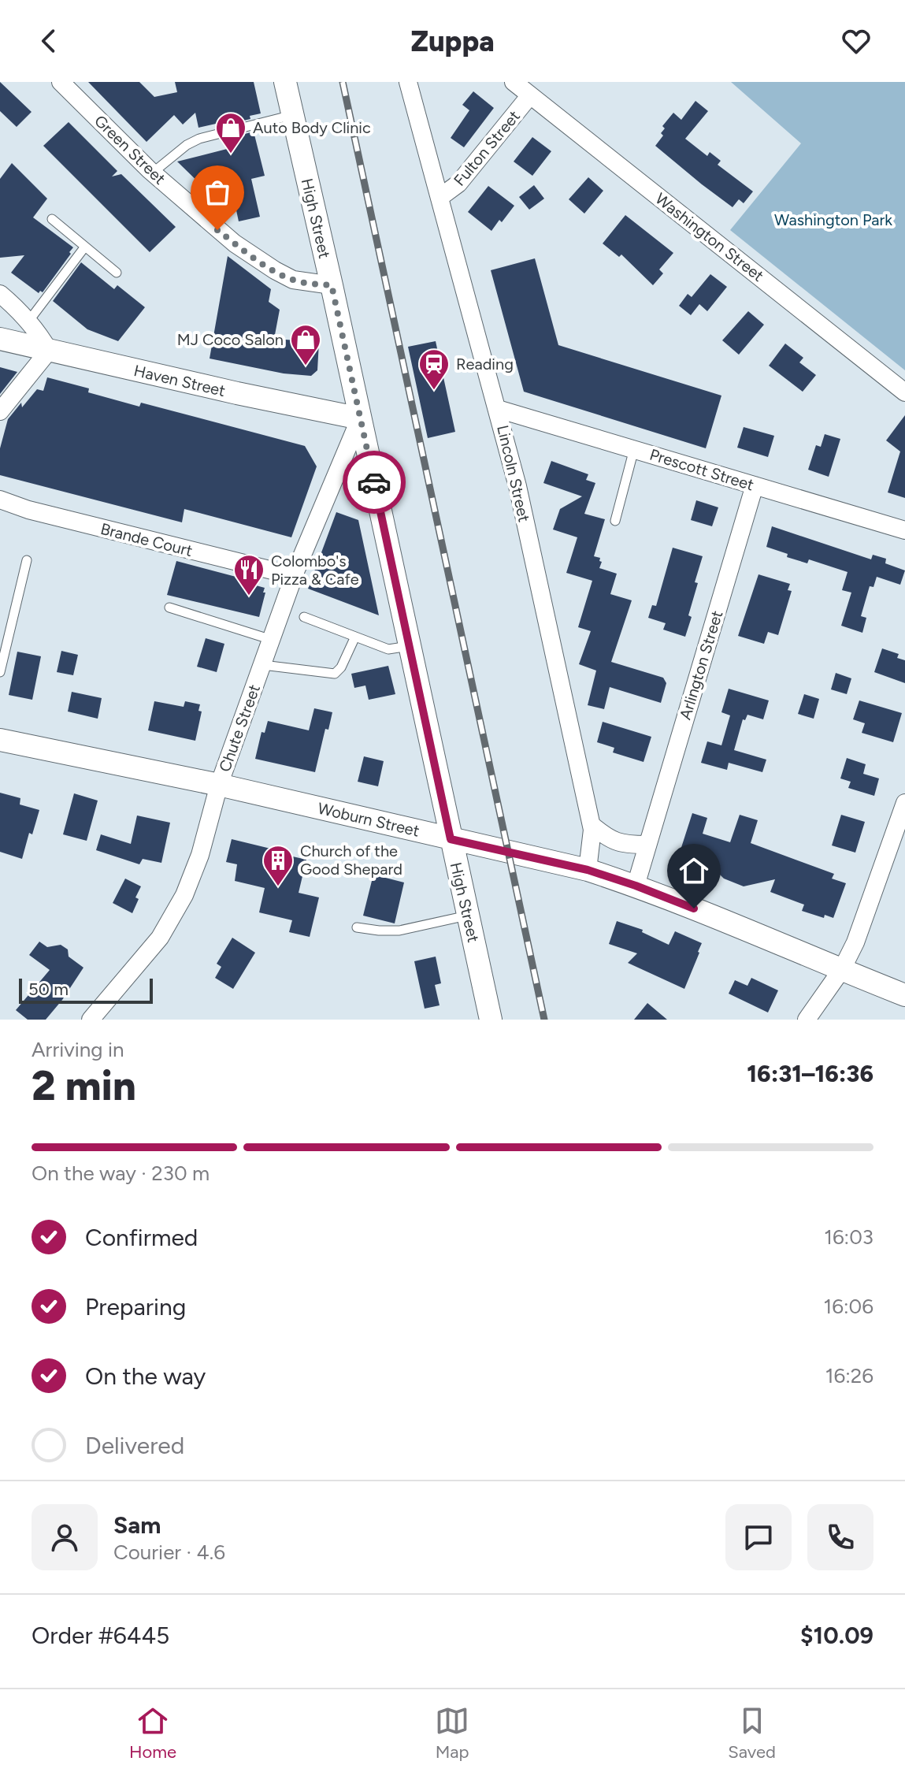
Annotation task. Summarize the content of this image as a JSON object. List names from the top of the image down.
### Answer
{
  "streets": {
    "street": [
      "Fulton Street",
      "Green Street",
      "High Street",
      "Washington Street",
      "Haven Street",
      "Prescott Street",
      "Lincoln Street",
      "Brande Court",
      "Arlington Street",
      "Chute Street",
      "Woburn Street"
    ]
  },
  "crossings": [
    ["Fulton Street", "Washington Street"],
    ["Fulton Street", "Lincoln Street"],
    ["Green Street", "High Street"],
    ["High Street", "Haven Street"],
    ["High Street", "Chute Street"],
    ["High Street", "Woburn Street"],
    ["Haven Street", "Chute Street"],
    ["Prescott Street", "Lincoln Street"],
    ["Prescott Street", "Arlington Street"],
    ["Lincoln Street", "Woburn Street"],
    ["Brande Court", "Chute Street"],
    ["Arlington Street", "Woburn Street"],
    ["Chute Street", "Woburn Street"]
  ],
  "parks": ["Washington Park"],
  "places": {
    "shop": ["Auto Body Clinic", "MJ Coco Salon"],
    "station": ["Reading"],
    "restaurant": ["Colombo's Pizza & Cafe"],
    "building": ["Church of the Good Shepard"]
  },
  "scale_bar": "50 m",
  "page": {
    "header": "Zuppa",
    "scale": "50 m",
    "heading": ["2 min", "Arriving in", "16:31–16:36"],
    "panel": [
      "Sam",
      "Courier · 4.6",
      "Order #6445",
      "$10.09"
    ],
    "bar": "On the way · 230 m",
    "list": [
      ["Confirmed", "16:03"],
      ["Preparing", "16:06"],
      ["On the way", "16:26"],
      "Delivered"
    ],
    "tabs": ["Home", "Map", "Saved"]
  }
}
